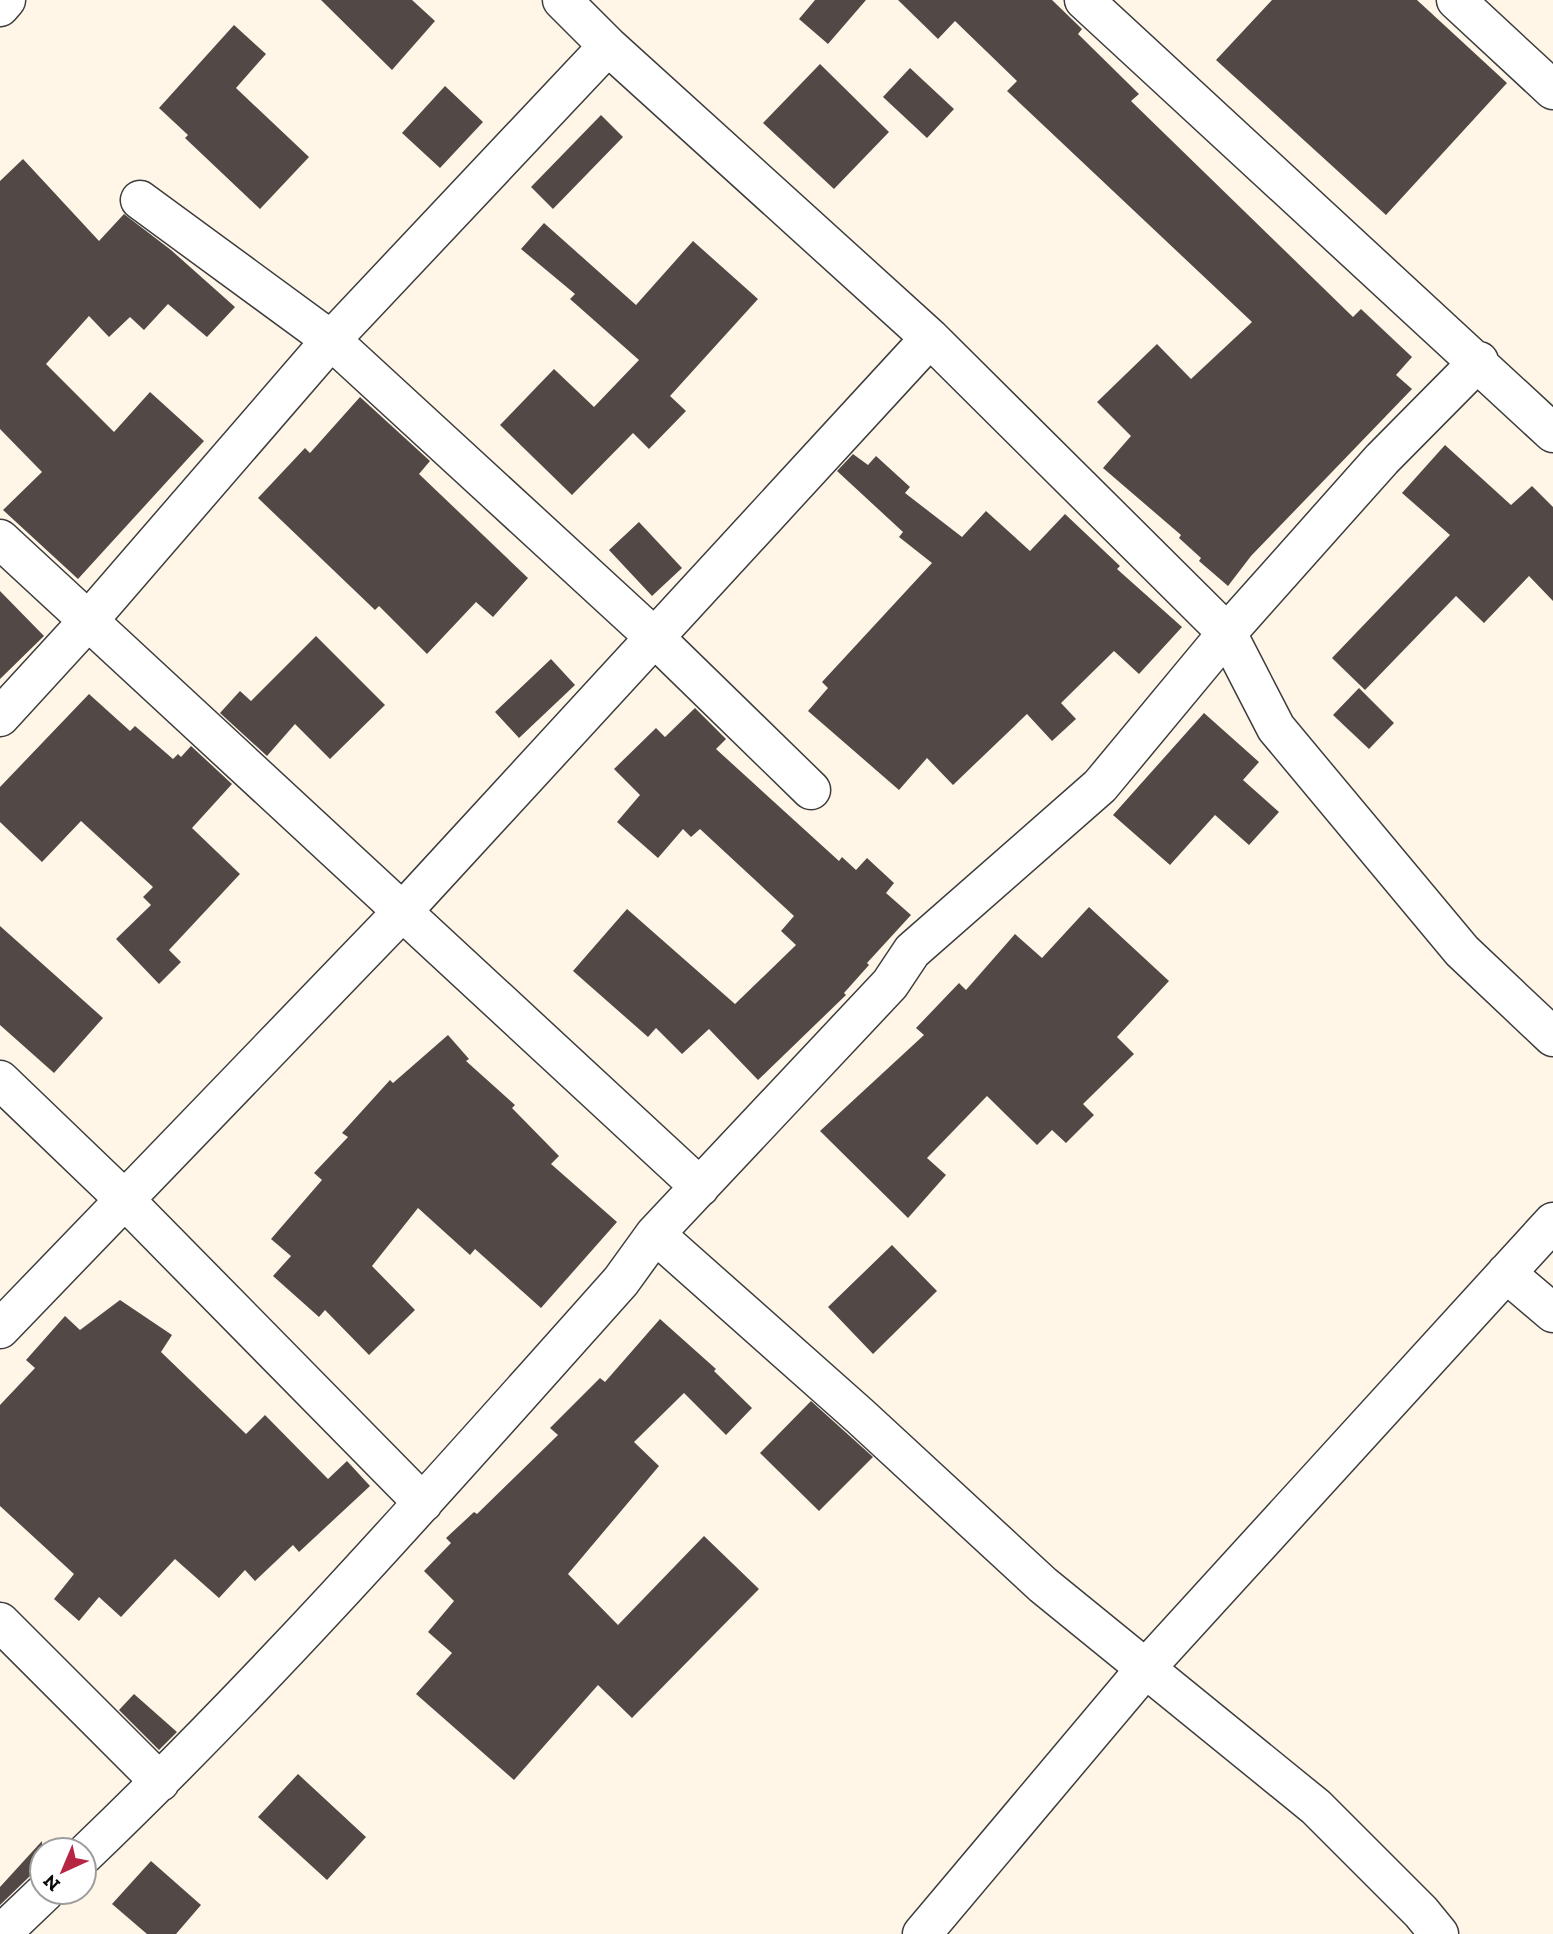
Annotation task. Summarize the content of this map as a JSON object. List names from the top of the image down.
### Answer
{
  "north": "bottom left"
}
